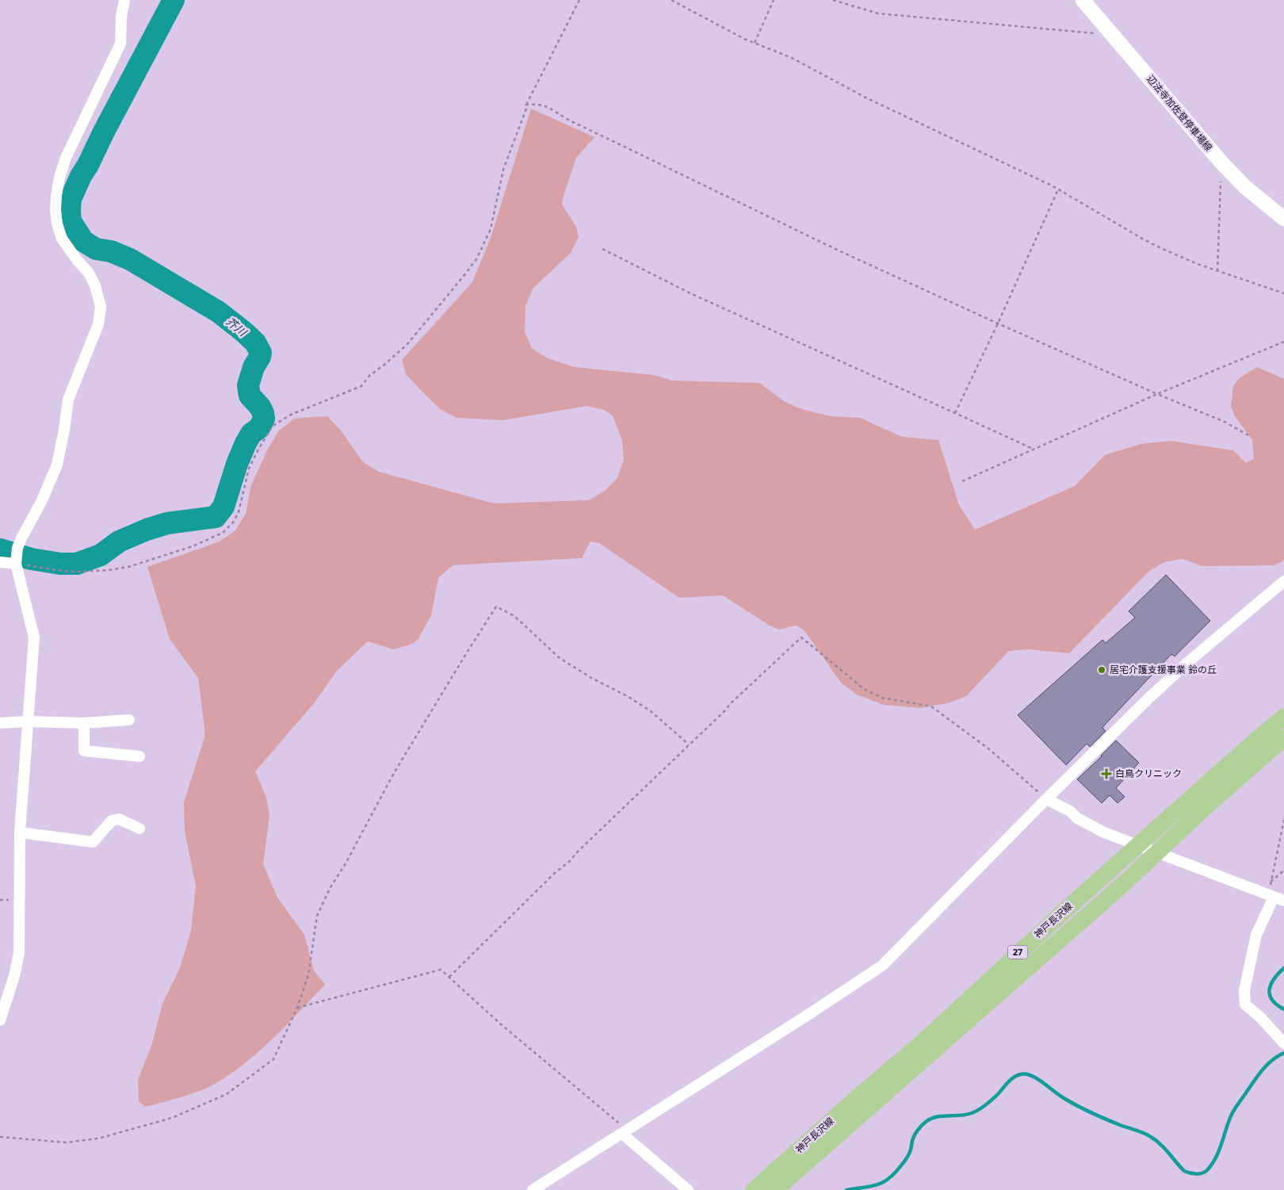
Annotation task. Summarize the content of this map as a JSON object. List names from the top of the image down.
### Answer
{
  "streets": {
    "main road": ["辺法寺加佐登停車場線", "神戸長沢線", "27"]
  },
  "water": ["芥川"],
  "places": {
    "other": ["居宅介護支援事業 鈴の丘"],
    "health": ["白鳥クリニック"]
  }
}
